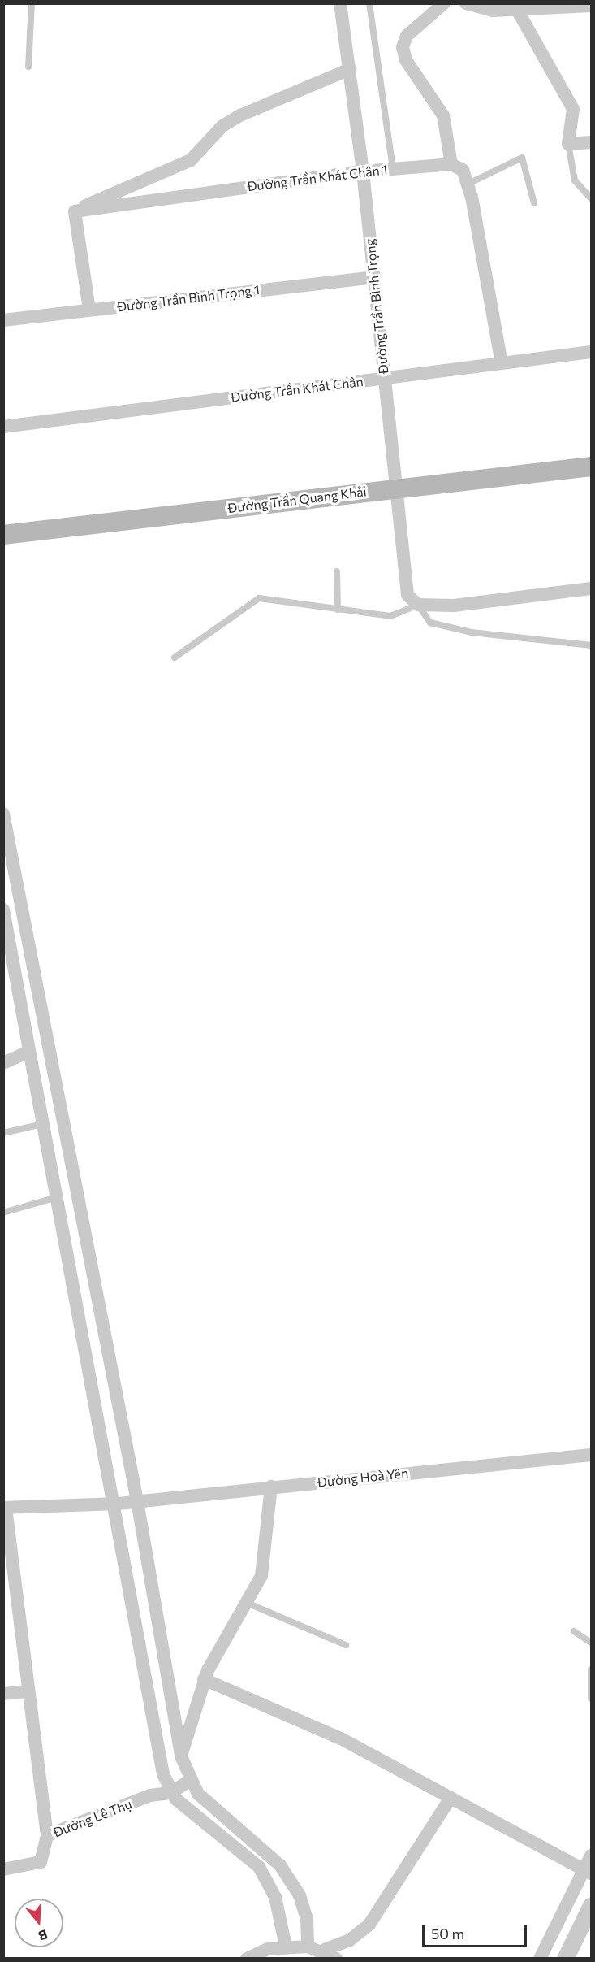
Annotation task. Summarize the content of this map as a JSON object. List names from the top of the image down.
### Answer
{
  "streets": {
    "main road": ["Đường Trần Quang Khải"],
    "street": [
      "Đường Trần Khát Chân 1",
      "Đường Trần Bình Trọng 1",
      "Đường Trần Bình Trọng",
      "Đường Trần Khát Chân",
      "Đường Hoà Yên",
      "Đường Lê Thụ"
    ]
  },
  "crossings": [
    ["Đường Trần Khát Chân 1", "Đường Trần Bình Trọng"],
    ["Đường Trần Bình Trọng 1", "Đường Trần Bình Trọng"],
    ["Đường Trần Bình Trọng", "Đường Trần Khát Chân"],
    ["Đường Trần Bình Trọng", "Đường Trần Quang Khải"]
  ],
  "scale_bar": "50 m",
  "north": "bottom"
}
